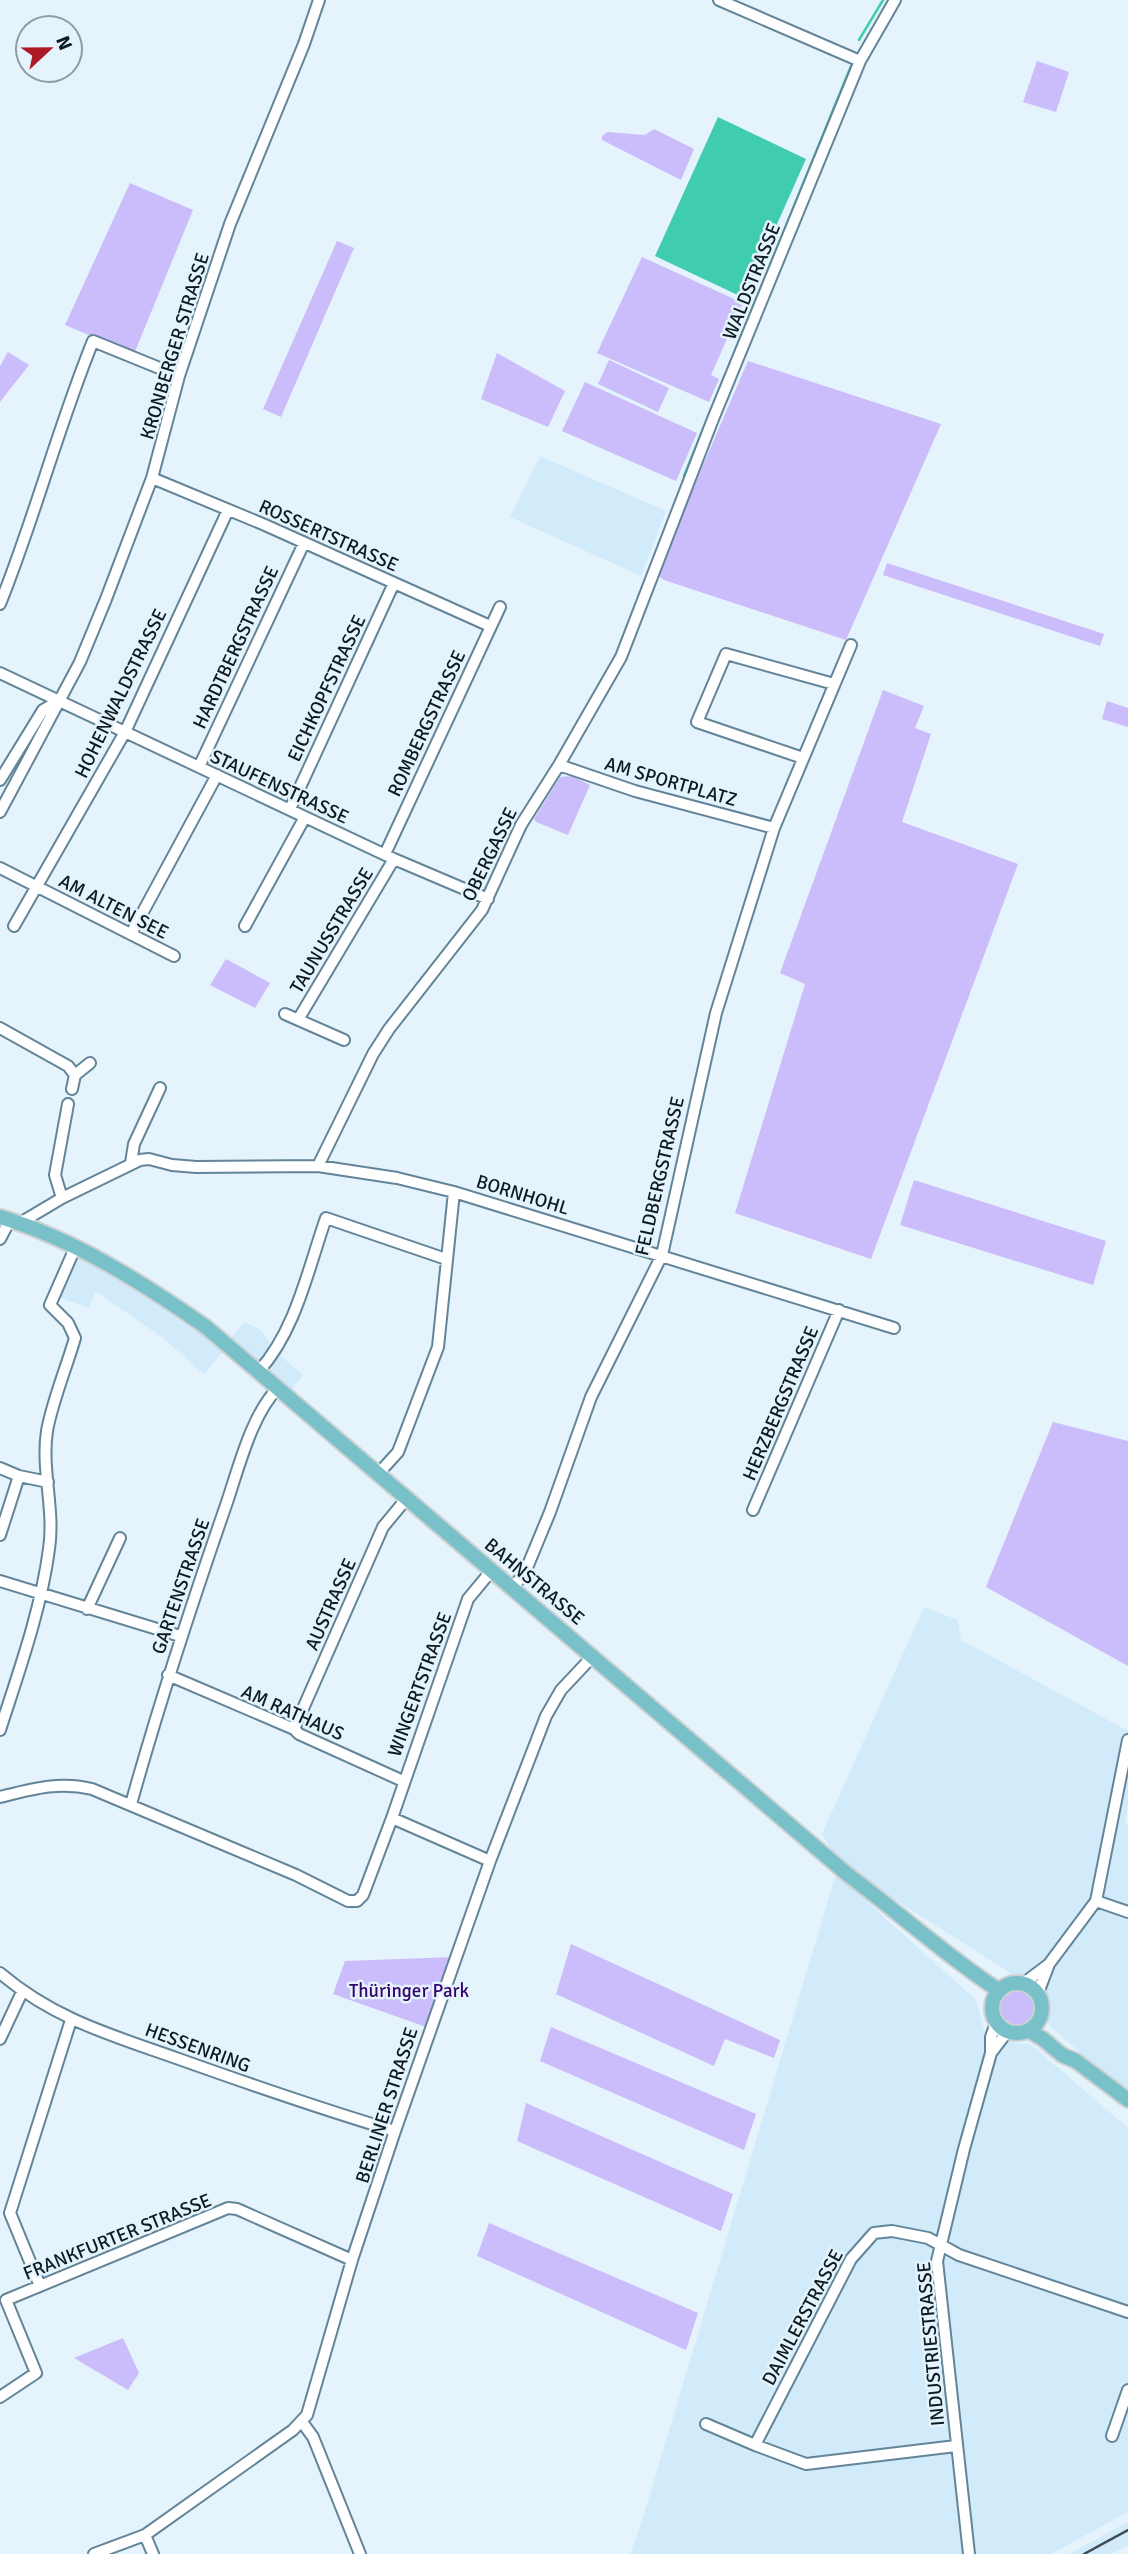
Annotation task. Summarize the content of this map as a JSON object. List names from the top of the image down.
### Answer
{
  "streets": {
    "main road": ["BAHNSTRASSE"],
    "street": [
      "WALDSTRASSE",
      "KRONBERGER STRASSE",
      "ROSSERTSTRASSE",
      "HARDTBERGSTRASSE",
      "EICHKOPFSTRASSE",
      "HOHENWALDSTRASSE",
      "ROMBERGSTRASSE",
      "AM SPORTPLATZ",
      "STAUFENSTRASSE",
      "OBERGASSE",
      "AM ALTEN SEE",
      "TAUNUSSTRASSE",
      "FELDBERGSTRASSE",
      "BORNHOHL",
      "HERZBERGSTRASSE",
      "GARTENSTRASSE",
      "AUSTRASSE",
      "WINGERTSTRASSE",
      "AM RATHAUS",
      "HESSENRING",
      "BERLINER STRASSE",
      "FRANKFURTER STRASSE",
      "DAIMLERSTRASSE",
      "INDUSTRIESTRASSE"
    ]
  },
  "crossings": [
    ["WALDSTRASSE", "OBERGASSE"],
    ["KRONBERGER STRASSE", "ROSSERTSTRASSE"],
    ["KRONBERGER STRASSE", "STAUFENSTRASSE"],
    ["ROSSERTSTRASSE", "HARDTBERGSTRASSE"],
    ["ROSSERTSTRASSE", "EICHKOPFSTRASSE"],
    ["ROSSERTSTRASSE", "HOHENWALDSTRASSE"],
    ["ROSSERTSTRASSE", "ROMBERGSTRASSE"],
    ["HARDTBERGSTRASSE", "STAUFENSTRASSE"],
    ["EICHKOPFSTRASSE", "STAUFENSTRASSE"],
    ["HOHENWALDSTRASSE", "STAUFENSTRASSE"],
    ["HOHENWALDSTRASSE", "AM ALTEN SEE"],
    ["ROMBERGSTRASSE", "STAUFENSTRASSE"],
    ["ROMBERGSTRASSE", "TAUNUSSTRASSE"],
    ["AM SPORTPLATZ", "OBERGASSE"],
    ["AM SPORTPLATZ", "FELDBERGSTRASSE"],
    ["STAUFENSTRASSE", "OBERGASSE"],
    ["STAUFENSTRASSE", "TAUNUSSTRASSE"],
    ["OBERGASSE", "BORNHOHL"],
    ["FELDBERGSTRASSE", "BORNHOHL"],
    ["FELDBERGSTRASSE", "BAHNSTRASSE"],
    ["BORNHOHL", "HERZBERGSTRASSE"],
    ["BORNHOHL", "BAHNSTRASSE"],
    ["BAHNSTRASSE", "GARTENSTRASSE"],
    ["BAHNSTRASSE", "AUSTRASSE"],
    ["BAHNSTRASSE", "WINGERTSTRASSE"],
    ["BAHNSTRASSE", "BERLINER STRASSE"],
    ["BAHNSTRASSE", "INDUSTRIESTRASSE"],
    ["GARTENSTRASSE", "WINGERTSTRASSE"],
    ["GARTENSTRASSE", "AM RATHAUS"],
    ["AUSTRASSE", "AM RATHAUS"],
    ["WINGERTSTRASSE", "AM RATHAUS"],
    ["HESSENRING", "BERLINER STRASSE"],
    ["BERLINER STRASSE", "FRANKFURTER STRASSE"],
    ["DAIMLERSTRASSE", "INDUSTRIESTRASSE"]
  ],
  "parks": ["Thüringer Park"],
  "north": "right"
}
